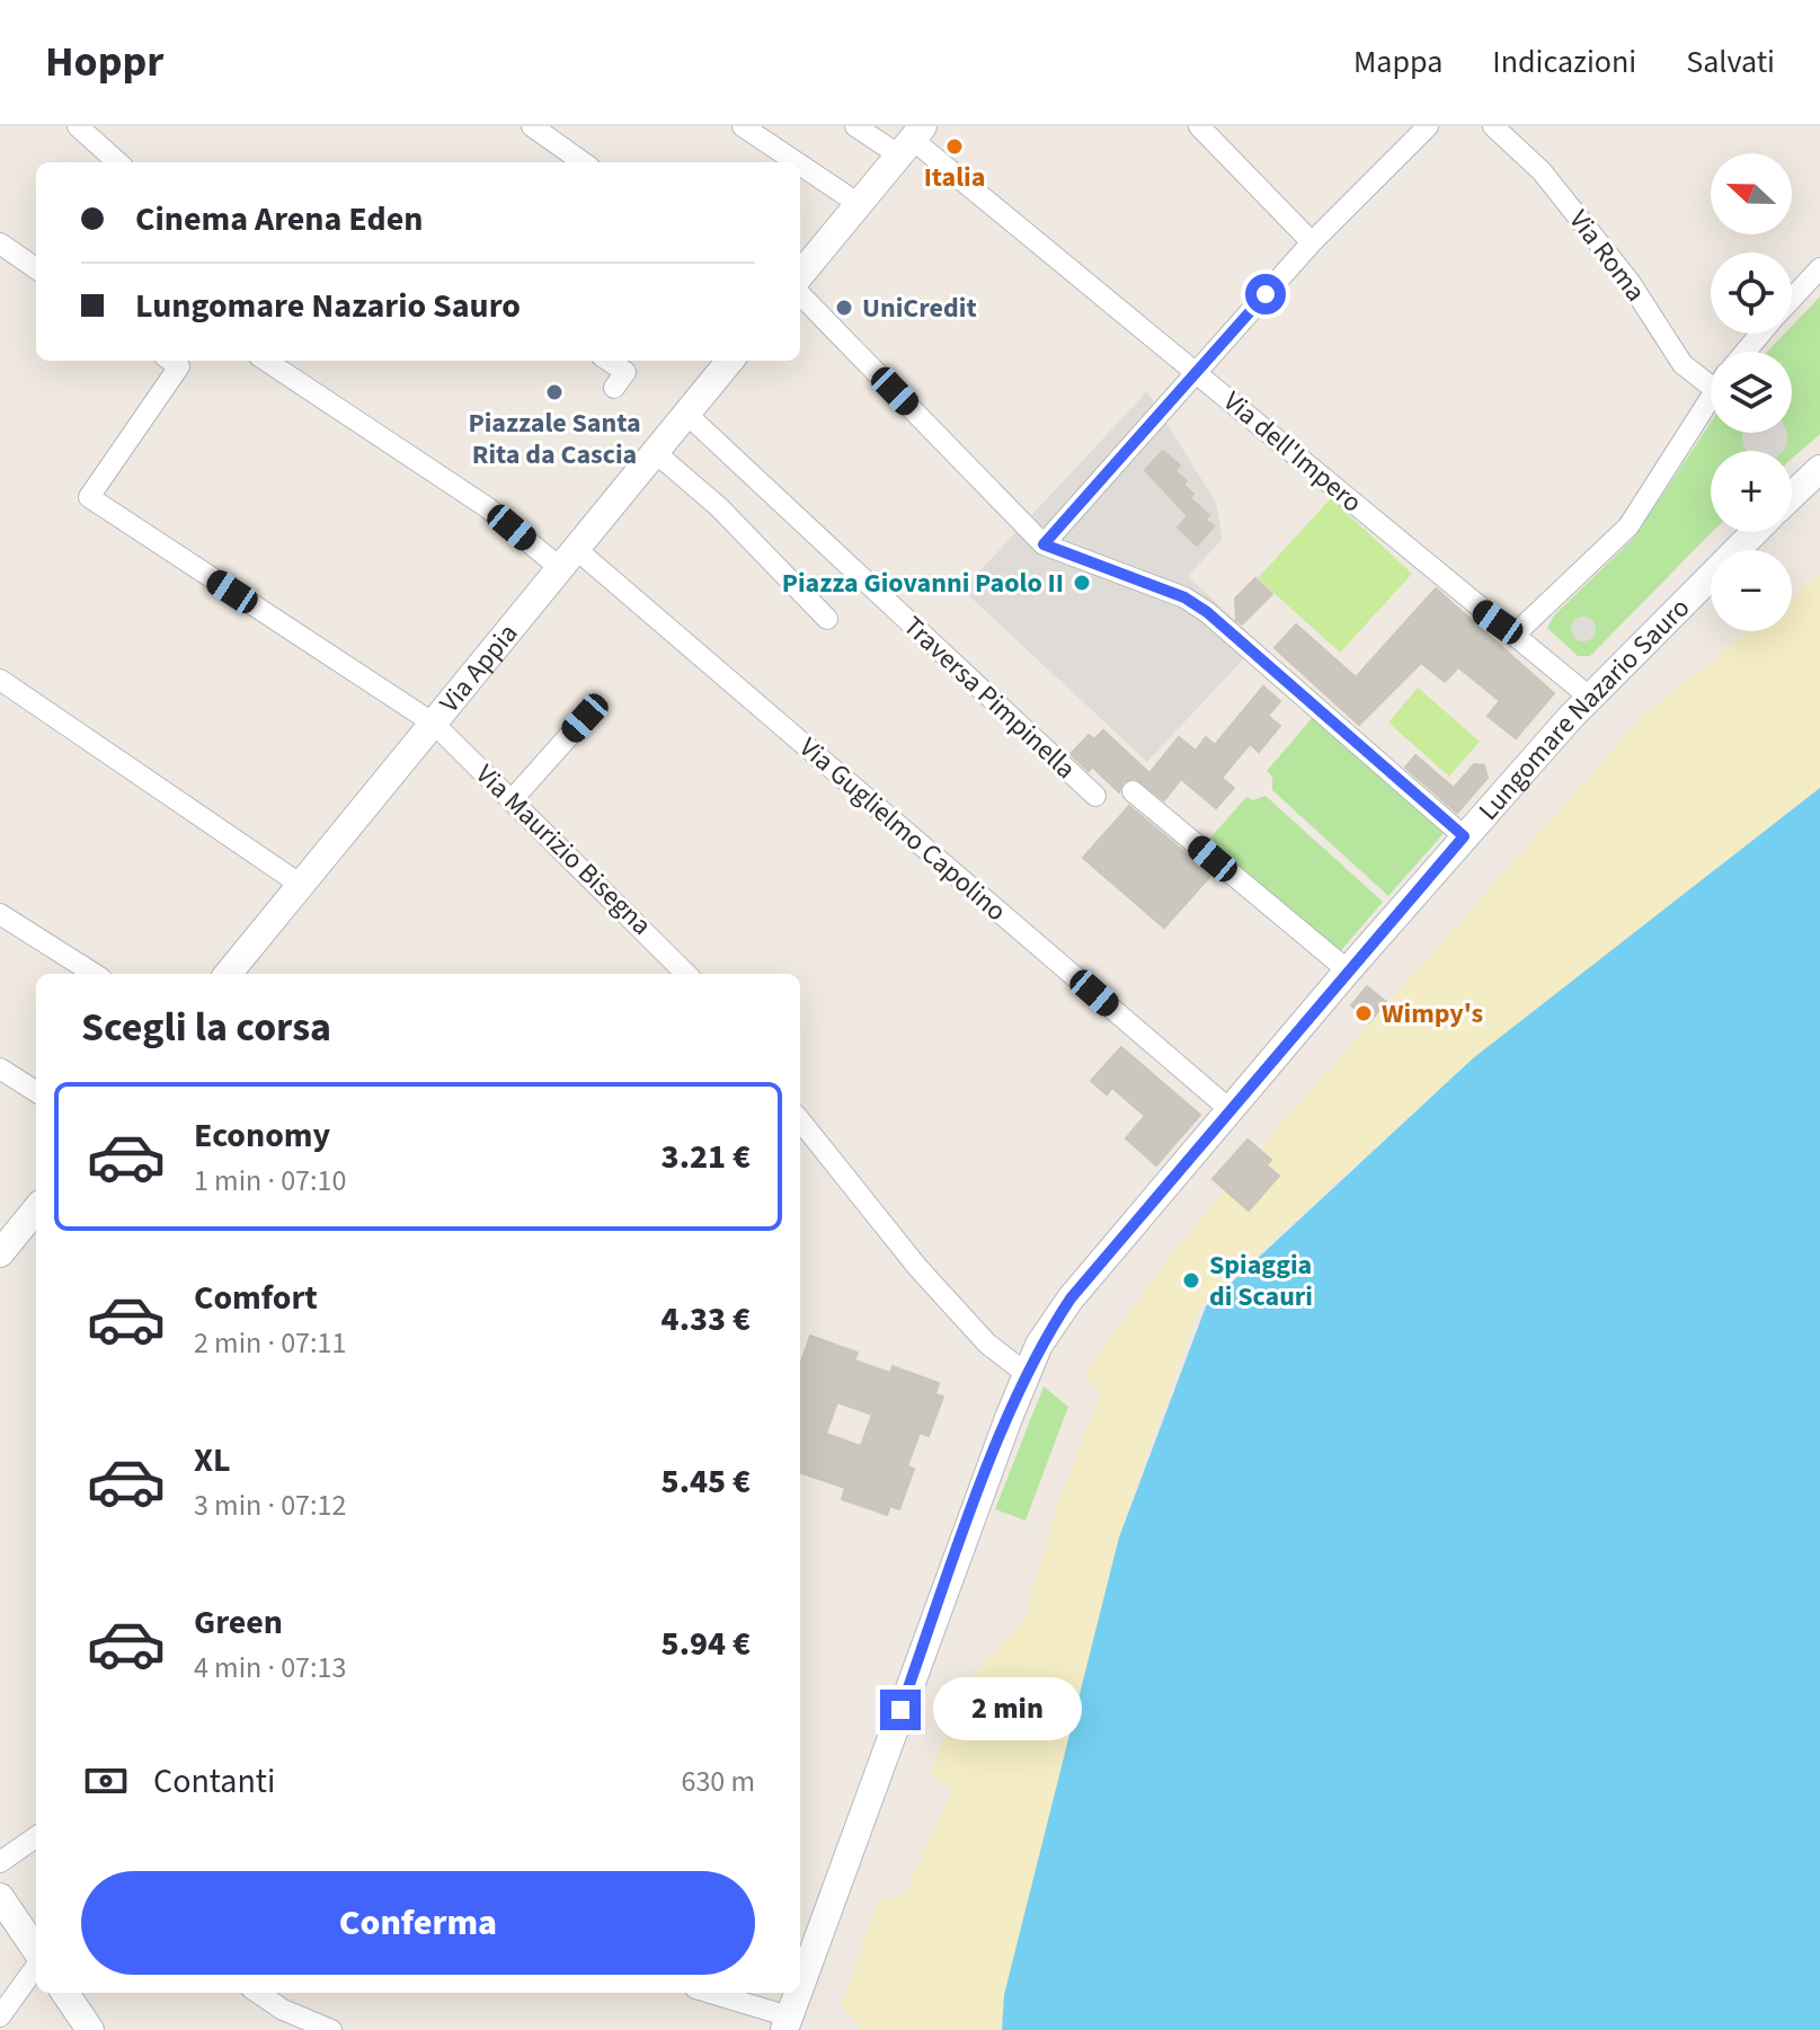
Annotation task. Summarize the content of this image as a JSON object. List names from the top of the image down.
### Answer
{
  "streets": {
    "street": [
      "Via Roma",
      "Via dell'Impero",
      "Via Appia",
      "Traversa Pimpinella",
      "Lungomare Nazario Sauro",
      "Via Guglielmo Capolino",
      "Via Maurizio Bisegna"
    ]
  },
  "crossings": [
    ["Via dell'Impero", "Lungomare Nazario Sauro"],
    ["Via Appia", "Traversa Pimpinella"],
    ["Via Appia", "Via Guglielmo Capolino"],
    ["Via Appia", "Via Maurizio Bisegna"],
    ["Lungomare Nazario Sauro", "Via Guglielmo Capolino"]
  ],
  "places": [
    "Italia",
    "UniCredit",
    "Piazzale Santa Rita da Cascia",
    "Piazza Giovanni Paolo II",
    "Wimpy's",
    "Spiaggia di Scauri"
  ],
  "north": "left",
  "page": {
    "header": "Hoppr",
    "nav": ["Mappa", "Indicazioni", "Salvati"],
    "map_buttons": ["+", "−"],
    "banner": ["Cinema Arena Eden", "Lungomare Nazario Sauro"],
    "heading": "Scegli la corsa",
    "list": [
      {
        "name": "Economy",
        "note": "1 min · 07:10",
        "value": "3.21 €"
      },
      {
        "name": "Comfort",
        "note": "2 min · 07:11",
        "value": "4.33 €"
      },
      {
        "name": "XL",
        "note": "3 min · 07:12",
        "value": "5.45 €"
      },
      {
        "name": "Green",
        "note": "4 min · 07:13",
        "value": "5.94 €"
      }
    ],
    "bubble": "2 min",
    "pay": ["Contanti", "630 m"],
    "buttons": "Conferma"
  }
}
